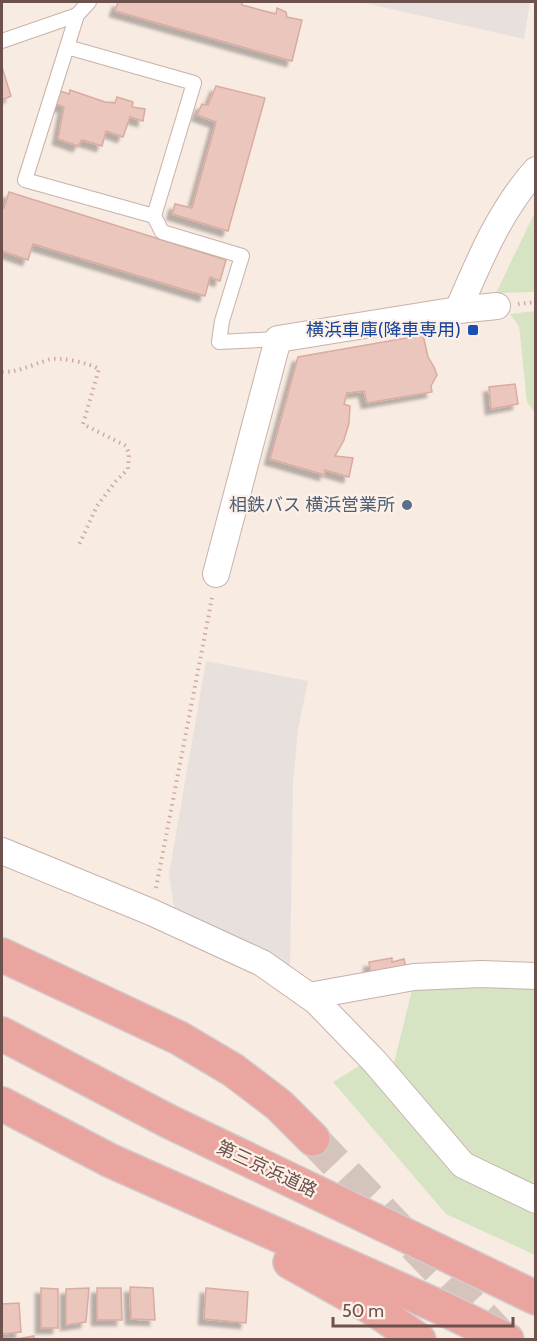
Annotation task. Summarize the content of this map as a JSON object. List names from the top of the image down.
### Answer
{
  "streets": {
    "highway": ["第三京浜道路"]
  },
  "places": {
    "transit": ["横浜車庫(降車専用)"],
    "other": ["相鉄バス 横浜営業所"]
  },
  "scale_bar": "50 m"
}
